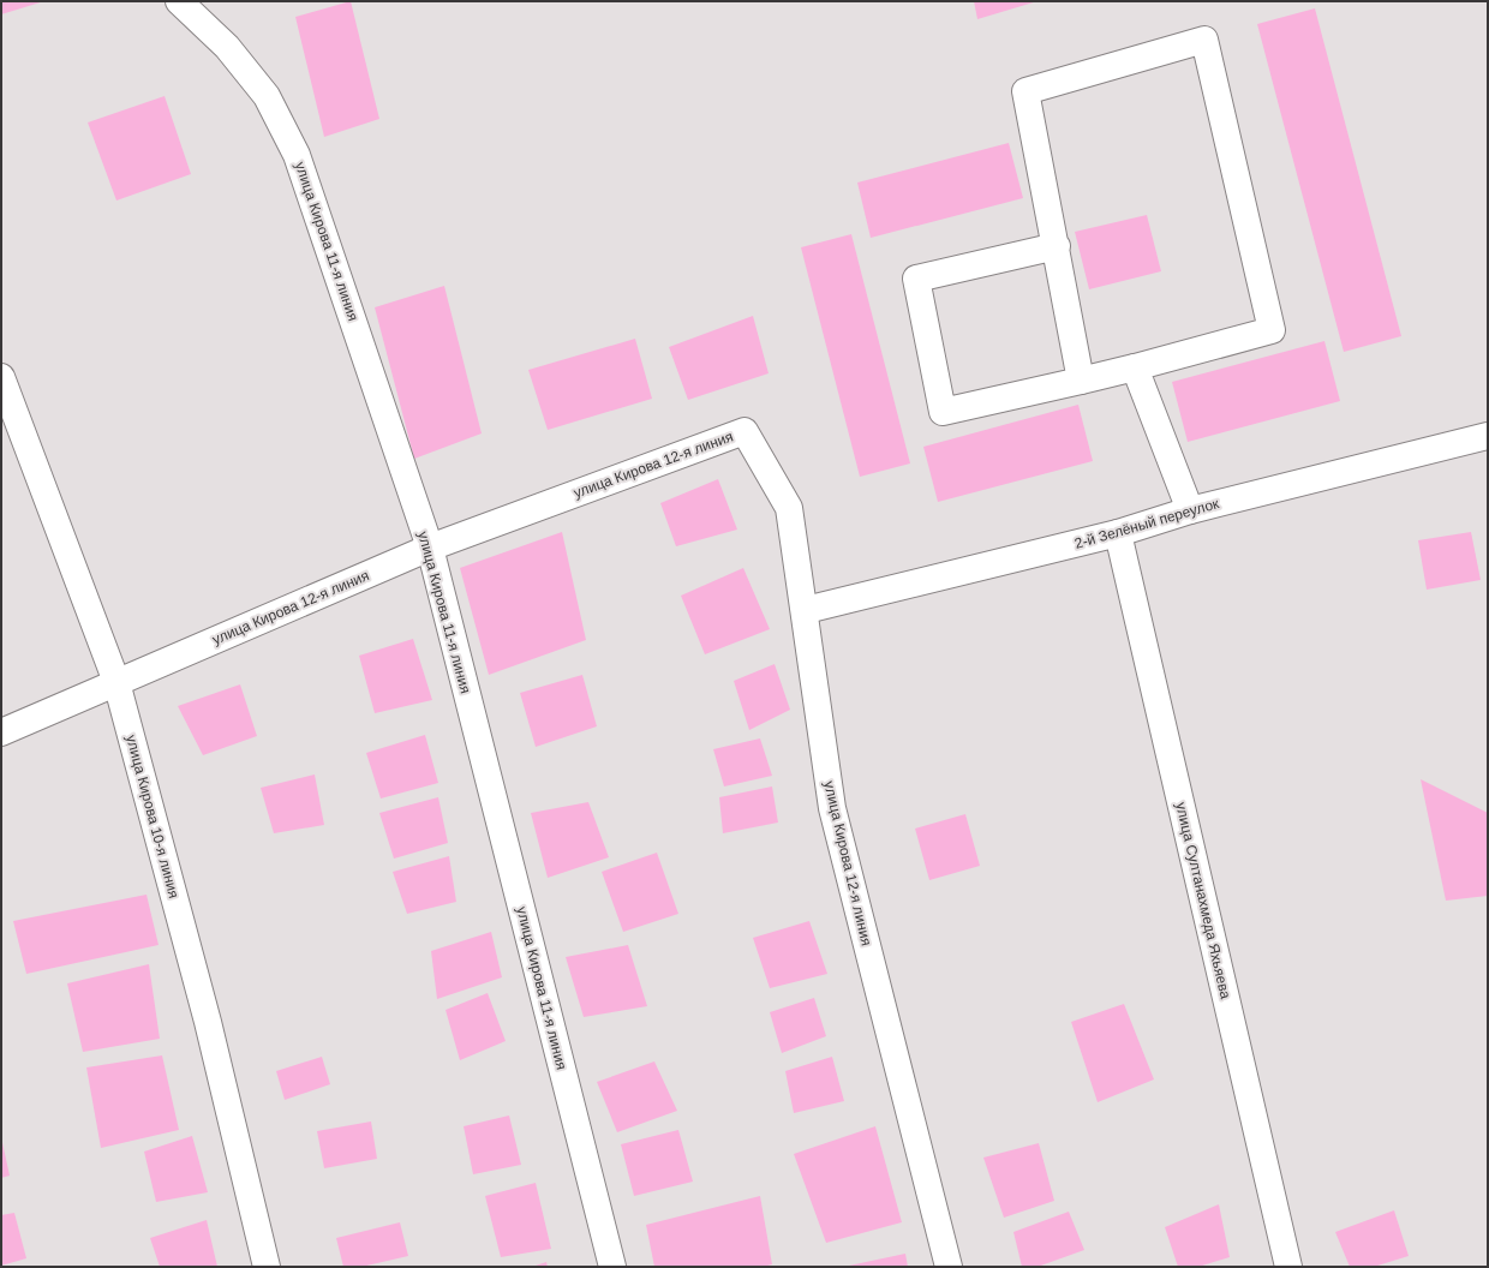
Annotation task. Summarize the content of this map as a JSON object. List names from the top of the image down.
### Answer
{
  "streets": {
    "street": [
      "улица Кирова 11-я линия",
      "улица Кирова 12-я линия",
      "2-й Зелёный переулок",
      "улица Кирова 10-я линия",
      "улица Султанахмеда Яхьяева"
    ]
  },
  "crossings": [
    ["улица Кирова 11-я линия", "улица Кирова 12-я линия"],
    ["улица Кирова 12-я линия", "2-й Зелёный переулок"],
    ["улица Кирова 12-я линия", "улица Кирова 10-я линия"],
    ["2-й Зелёный переулок", "улица Султанахмеда Яхьяева"]
  ]
}
